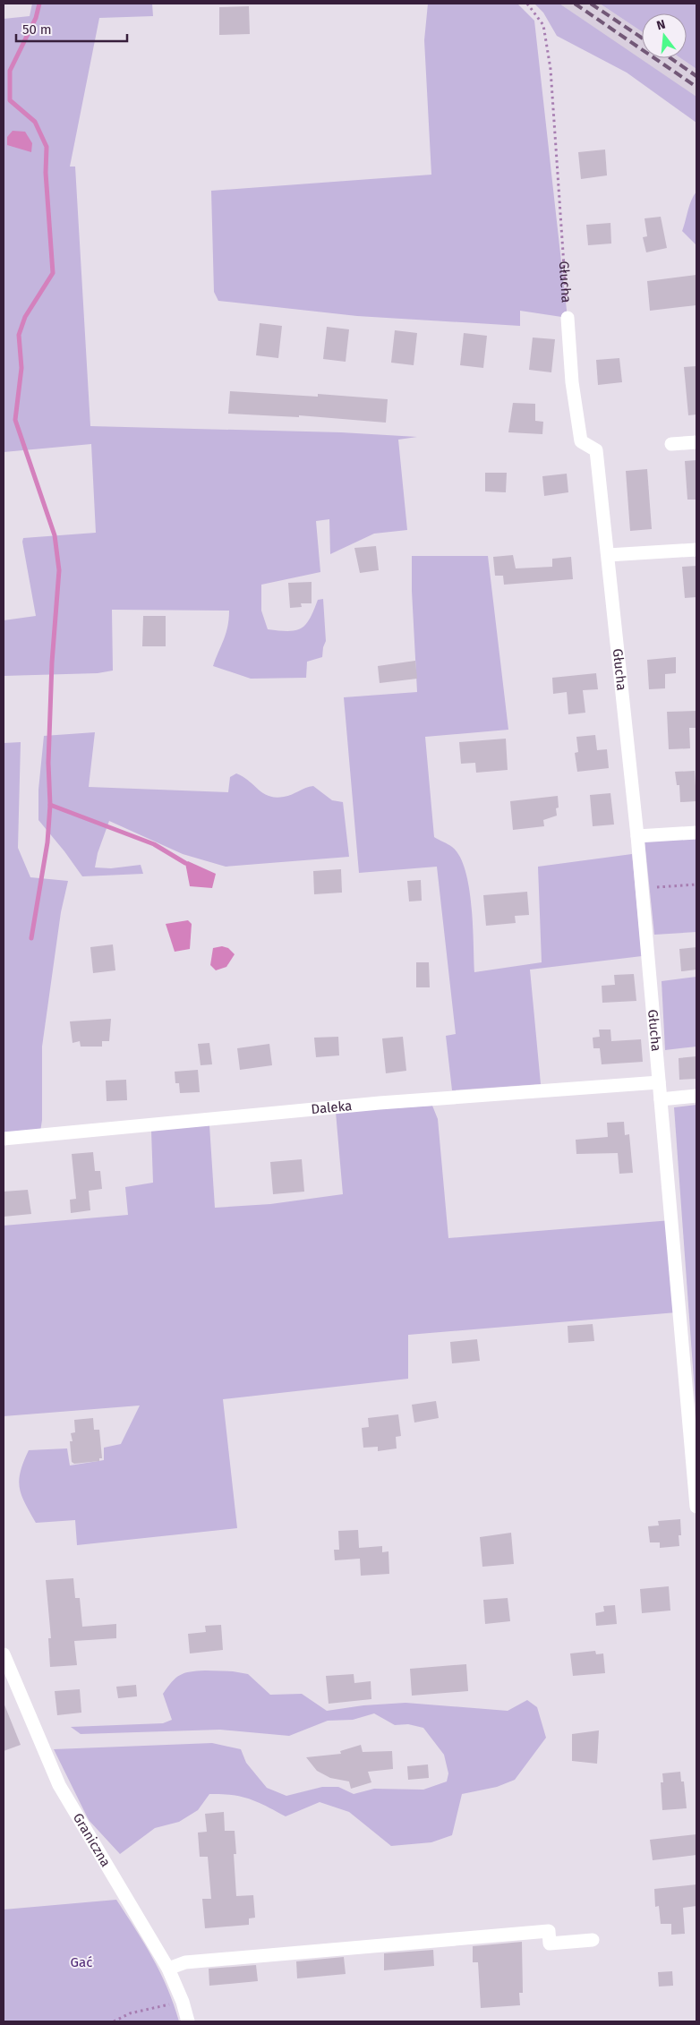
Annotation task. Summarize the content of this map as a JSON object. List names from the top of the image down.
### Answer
{
  "streets": {
    "street": ["Głucha", "Daleka", "Graniczna"]
  },
  "crossings": [
    ["Głucha", "Daleka"]
  ],
  "parks": ["Gać"],
  "scale_bar": "50 m",
  "north": "top"
}
